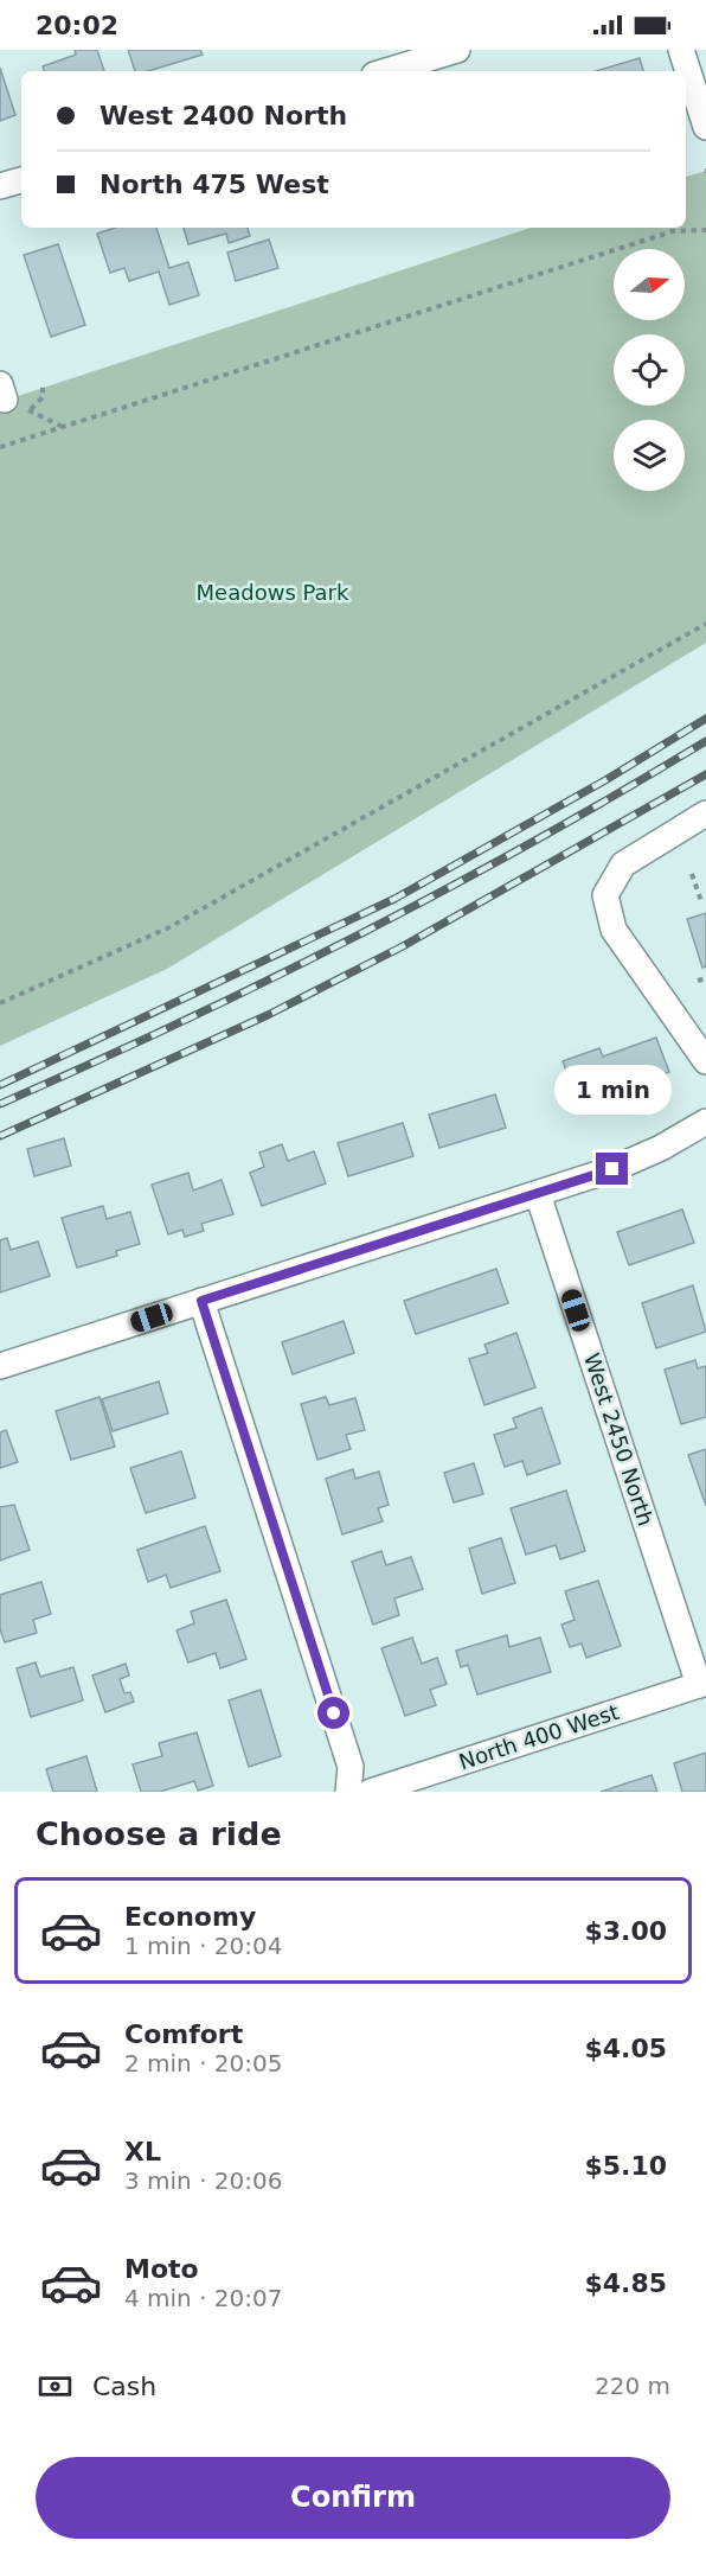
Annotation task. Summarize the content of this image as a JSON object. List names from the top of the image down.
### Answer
{
  "streets": {
    "street": ["West 2450 North", "North 400 West"]
  },
  "crossings": [
    ["West 2450 North", "North 400 West"]
  ],
  "parks": ["Meadows Park"],
  "north": "right",
  "page": {
    "status": "20:02",
    "banner": ["West 2400 North", "North 475 West"],
    "bubble": "1 min",
    "heading": "Choose a ride",
    "list": [
      {
        "name": "Economy",
        "note": "1 min · 20:04",
        "value": "$3.00"
      },
      {
        "name": "Comfort",
        "note": "2 min · 20:05",
        "value": "$4.05"
      },
      {
        "name": "XL",
        "note": "3 min · 20:06",
        "value": "$5.10"
      },
      {
        "name": "Moto",
        "note": "4 min · 20:07",
        "value": "$4.85"
      }
    ],
    "pay": ["Cash", "220 m"],
    "buttons": "Confirm"
  }
}
